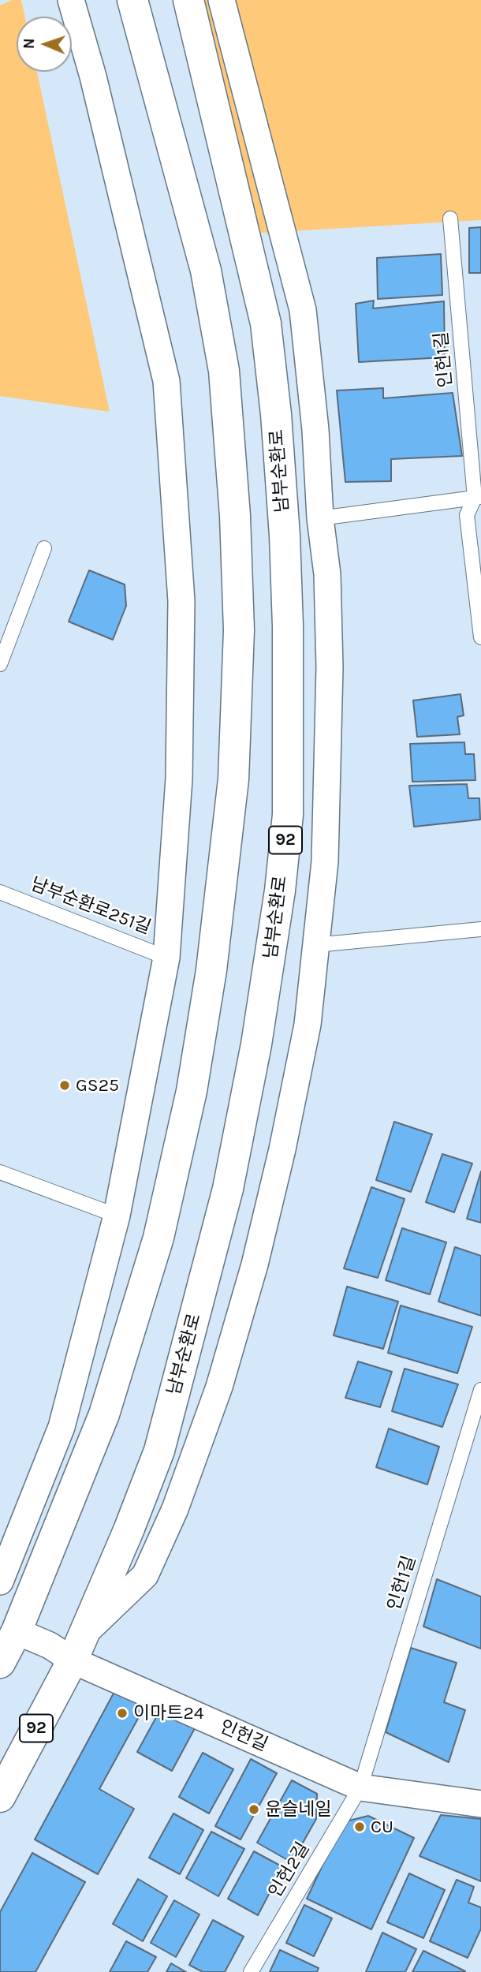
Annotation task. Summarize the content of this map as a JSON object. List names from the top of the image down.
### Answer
{
  "streets": {
    "main road": ["남부순환로", "92"],
    "street": ["인헌길"],
    "lane": ["인헌1길", "남부순환로251길", "인헌2길"]
  },
  "crossings": [
    ["인헌1길", "남부순환로"],
    ["인헌1길", "인헌길"],
    ["인헌1길", "인헌2길"],
    ["남부순환로", "인헌길"],
    ["인헌길", "인헌2길"]
  ],
  "places": [
    "GS25",
    "이마트24",
    "윤슬네일",
    "CU"
  ],
  "north": "left"
}
